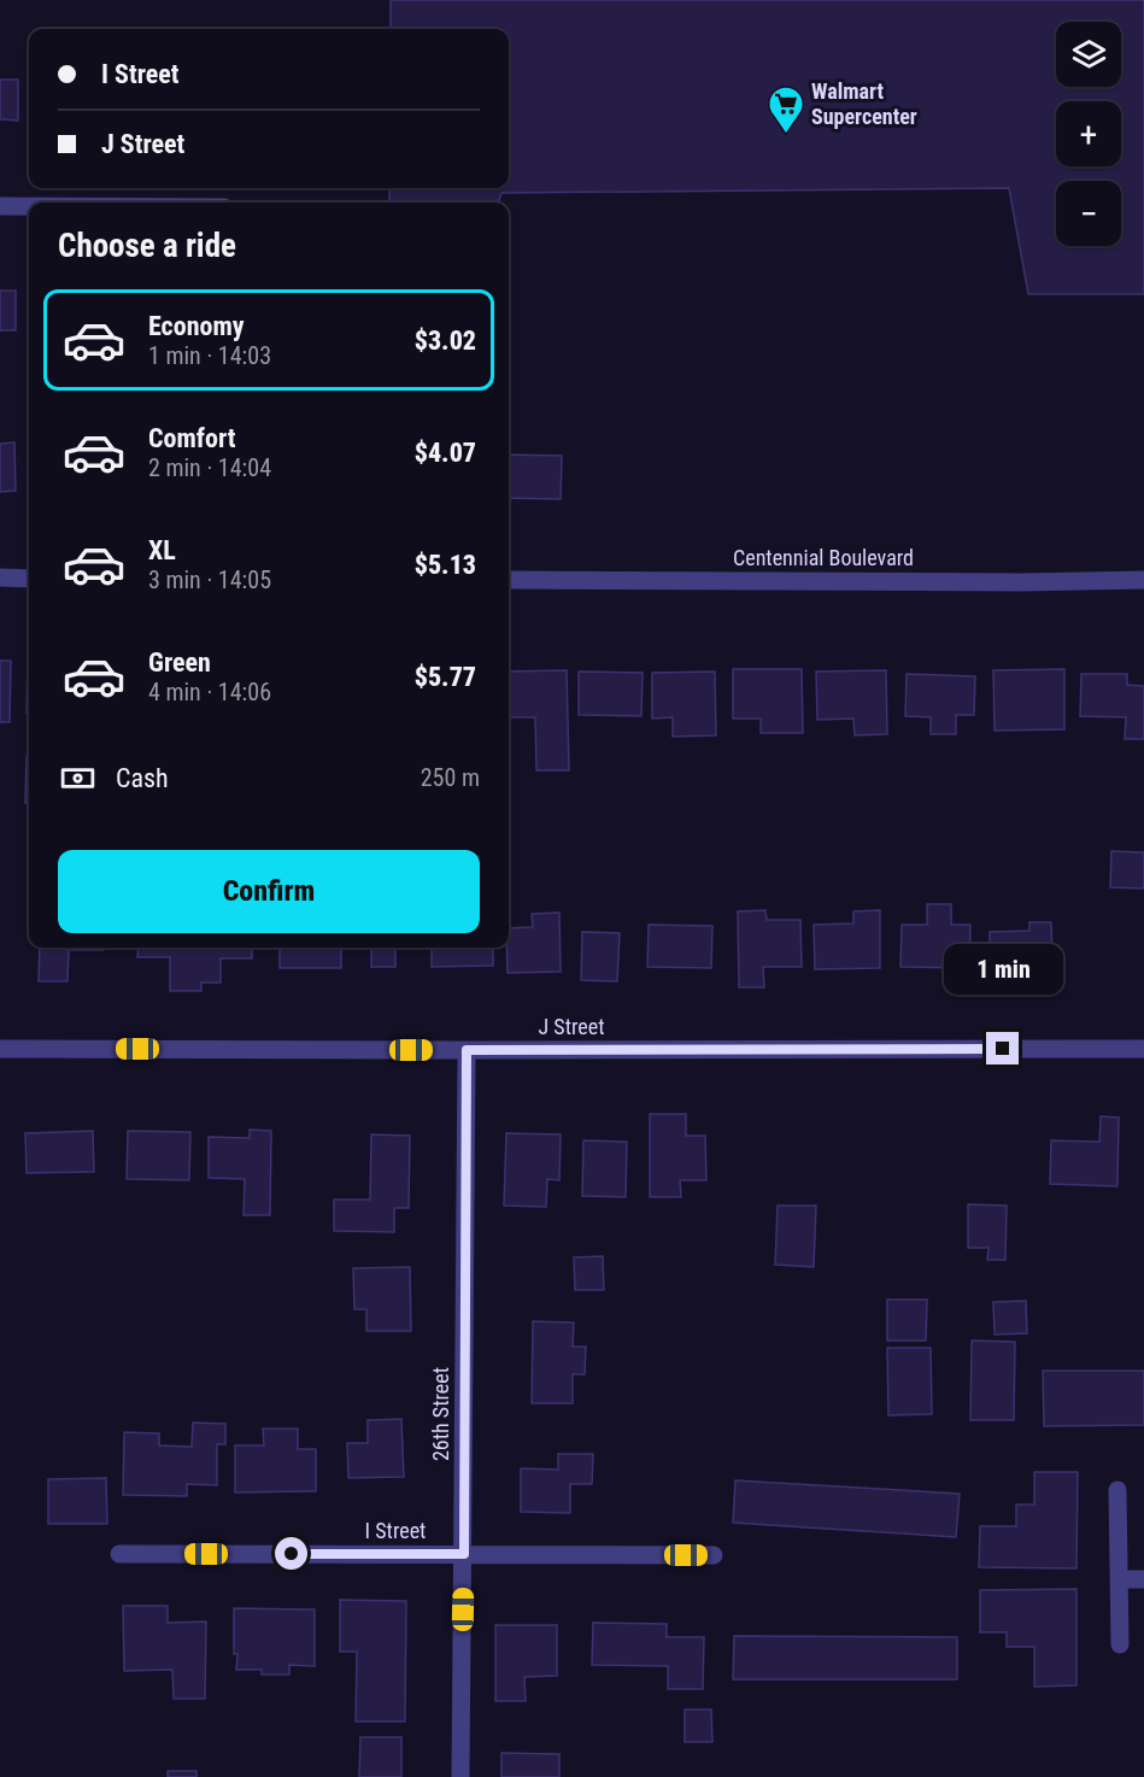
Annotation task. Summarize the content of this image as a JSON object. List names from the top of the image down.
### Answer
{
  "streets": {
    "street": [
      "Centennial Boulevard",
      "J Street",
      "26th Street",
      "I Street"
    ]
  },
  "crossings": [
    ["J Street", "26th Street"],
    ["26th Street", "I Street"]
  ],
  "places": {
    "supermarket": ["Walmart Supercenter"]
  },
  "page": {
    "map_buttons": ["+", "−"],
    "banner": ["I Street", "J Street"],
    "heading": "Choose a ride",
    "list": [
      {
        "name": "Economy",
        "note": "1 min · 14:03",
        "value": "$3.02"
      },
      {
        "name": "Comfort",
        "note": "2 min · 14:04",
        "value": "$4.07"
      },
      {
        "name": "XL",
        "note": "3 min · 14:05",
        "value": "$5.13"
      },
      {
        "name": "Green",
        "note": "4 min · 14:06",
        "value": "$5.77"
      }
    ],
    "pay": ["Cash", "250 m"],
    "buttons": "Confirm",
    "bubble": "1 min"
  }
}
